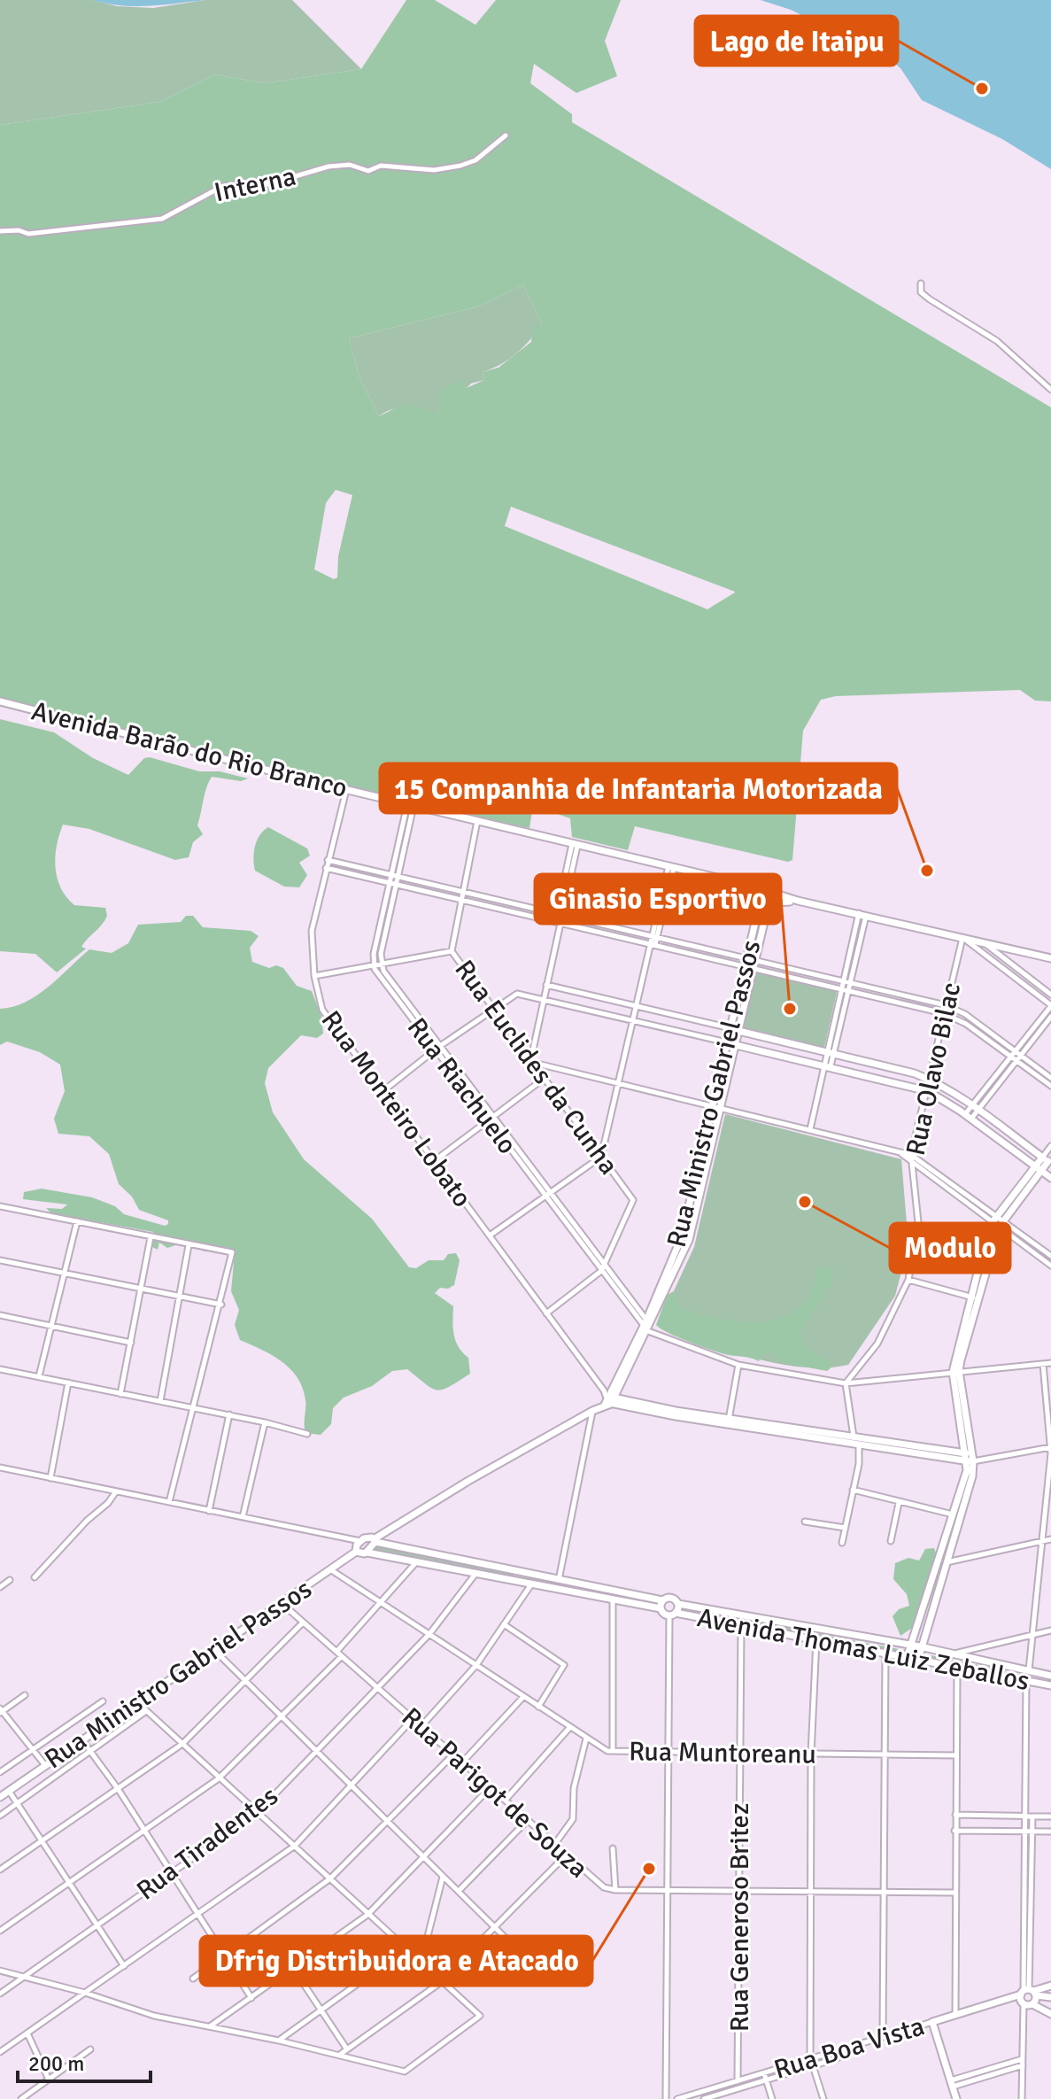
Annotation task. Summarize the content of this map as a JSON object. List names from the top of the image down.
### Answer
{
  "streets": {
    "main road": [
      "Avenida Barão do Rio Branco",
      "Rua Ministro Gabriel Passos",
      "Avenida Thomas Luiz Zeballos",
      "Rua Boa Vista"
    ],
    "street": [
      "Interna",
      "Rua Euclides da Cunha",
      "Rua Olavo Bilac",
      "Rua Riachuelo",
      "Rua Monteiro Lobato",
      "Rua Muntoreanu",
      "Rua Parigot de Souza",
      "Rua Tiradentes",
      "Rua Generoso Britez"
    ]
  },
  "crossings": [
    ["Avenida Barão do Rio Branco", "Rua Euclides da Cunha"],
    ["Avenida Barão do Rio Branco", "Rua Olavo Bilac"],
    ["Avenida Barão do Rio Branco", "Rua Ministro Gabriel Passos"],
    ["Avenida Barão do Rio Branco", "Rua Monteiro Lobato"],
    ["Rua Euclides da Cunha", "Rua Riachuelo"],
    ["Rua Riachuelo", "Rua Ministro Gabriel Passos"],
    ["Rua Ministro Gabriel Passos", "Rua Monteiro Lobato"],
    ["Rua Ministro Gabriel Passos", "Rua Muntoreanu"],
    ["Rua Ministro Gabriel Passos", "Rua Parigot de Souza"],
    ["Avenida Thomas Luiz Zeballos", "Rua Tiradentes"],
    ["Avenida Thomas Luiz Zeballos", "Rua Generoso Britez"],
    ["Rua Muntoreanu", "Rua Tiradentes"],
    ["Rua Muntoreanu", "Rua Generoso Britez"],
    ["Rua Parigot de Souza", "Rua Tiradentes"],
    ["Rua Parigot de Souza", "Rua Generoso Britez"],
    ["Rua Generoso Britez", "Rua Boa Vista"]
  ],
  "places": [
    "Lago de Itaipu",
    "15 Companhia de Infantaria Motorizada",
    "Ginasio Esportivo",
    "Modulo",
    "Dfrig Distribuidora e Atacado"
  ],
  "scale_bar": "200 m"
}
